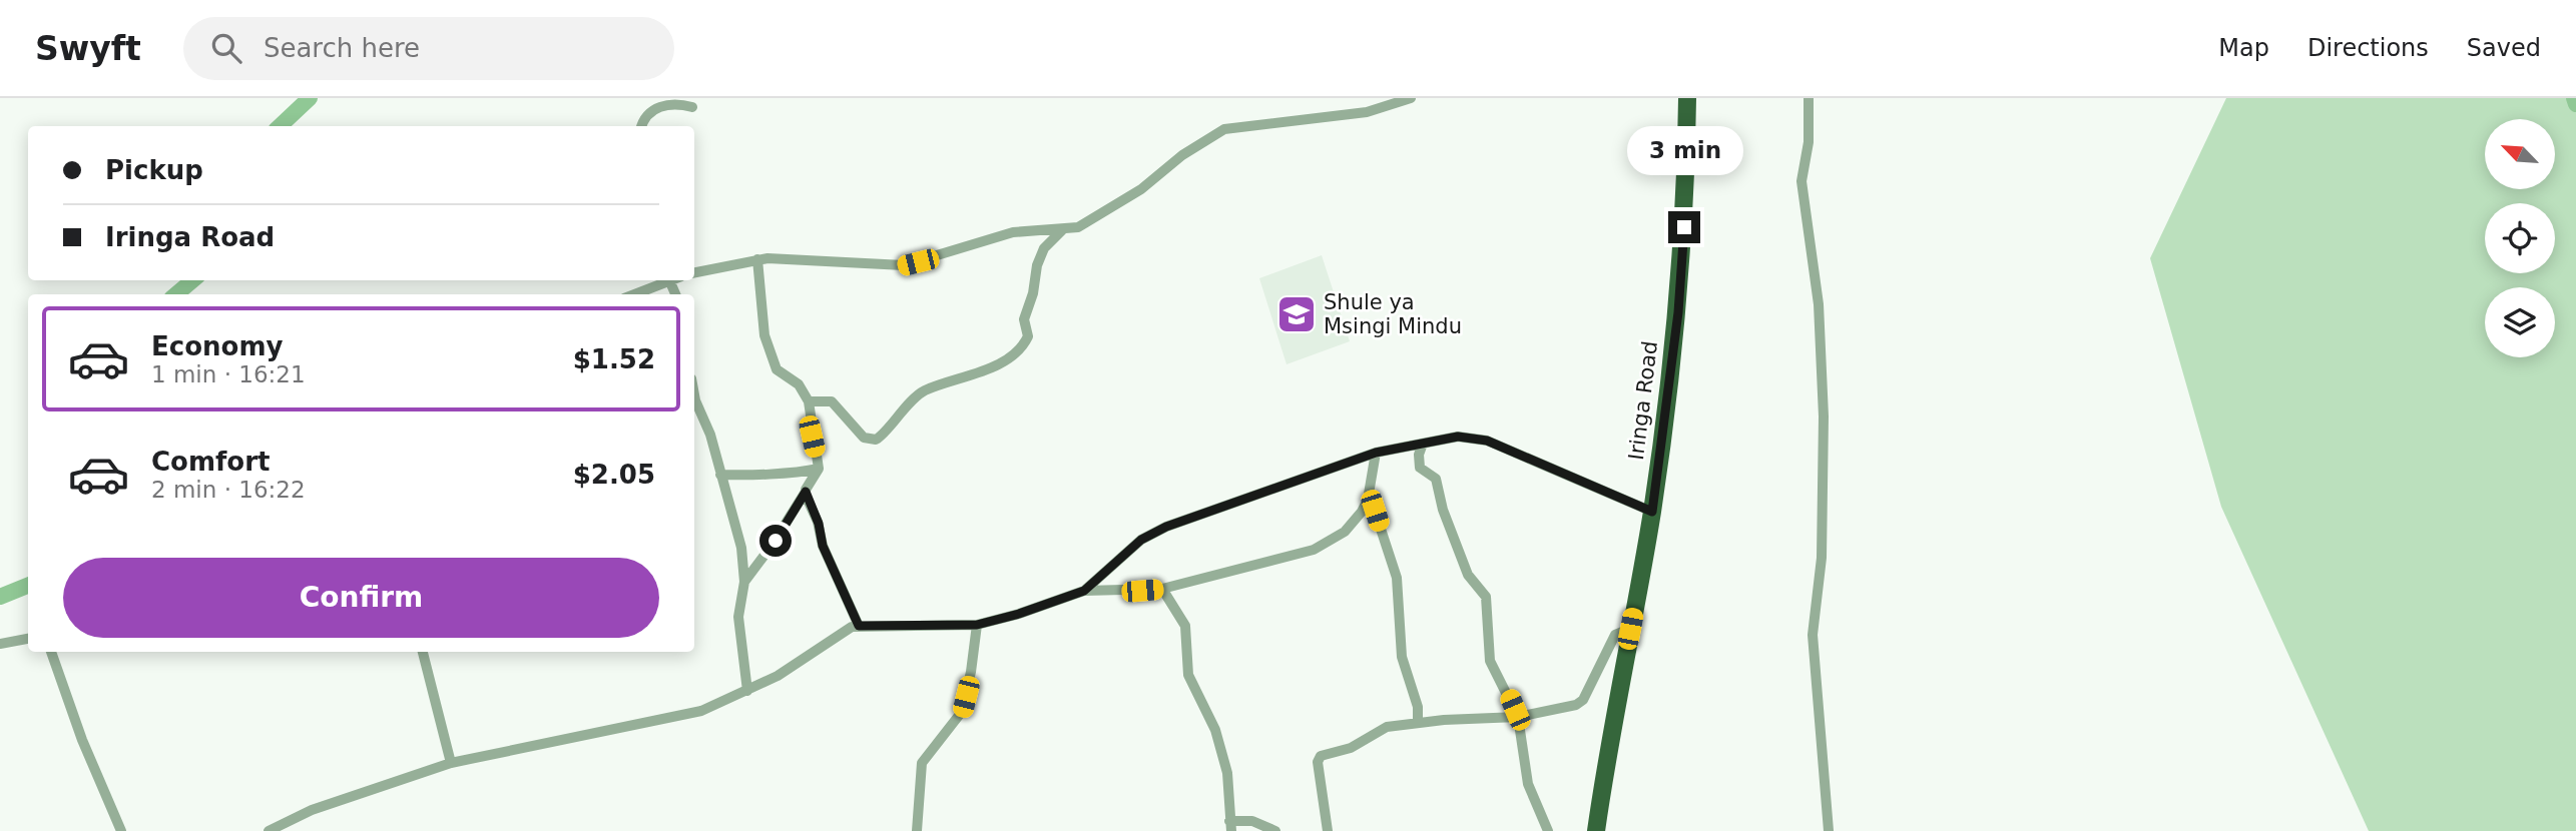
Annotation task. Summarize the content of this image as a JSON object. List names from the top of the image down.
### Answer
{
  "streets": {
    "highway": ["Iringa Road"]
  },
  "places": {
    "school or university": ["Shule ya Msingi Mindu"]
  },
  "north": "top left",
  "page": {
    "header": "Swyft",
    "search": "Search here",
    "nav": ["Map", "Directions", "Saved"],
    "bubble": "3 min",
    "banner": ["Pickup", "Iringa Road"],
    "list": [
      {
        "name": "Economy",
        "note": "1 min · 16:21",
        "value": "$1.52"
      },
      {
        "name": "Comfort",
        "note": "2 min · 16:22",
        "value": "$2.05"
      }
    ],
    "buttons": "Confirm"
  }
}
